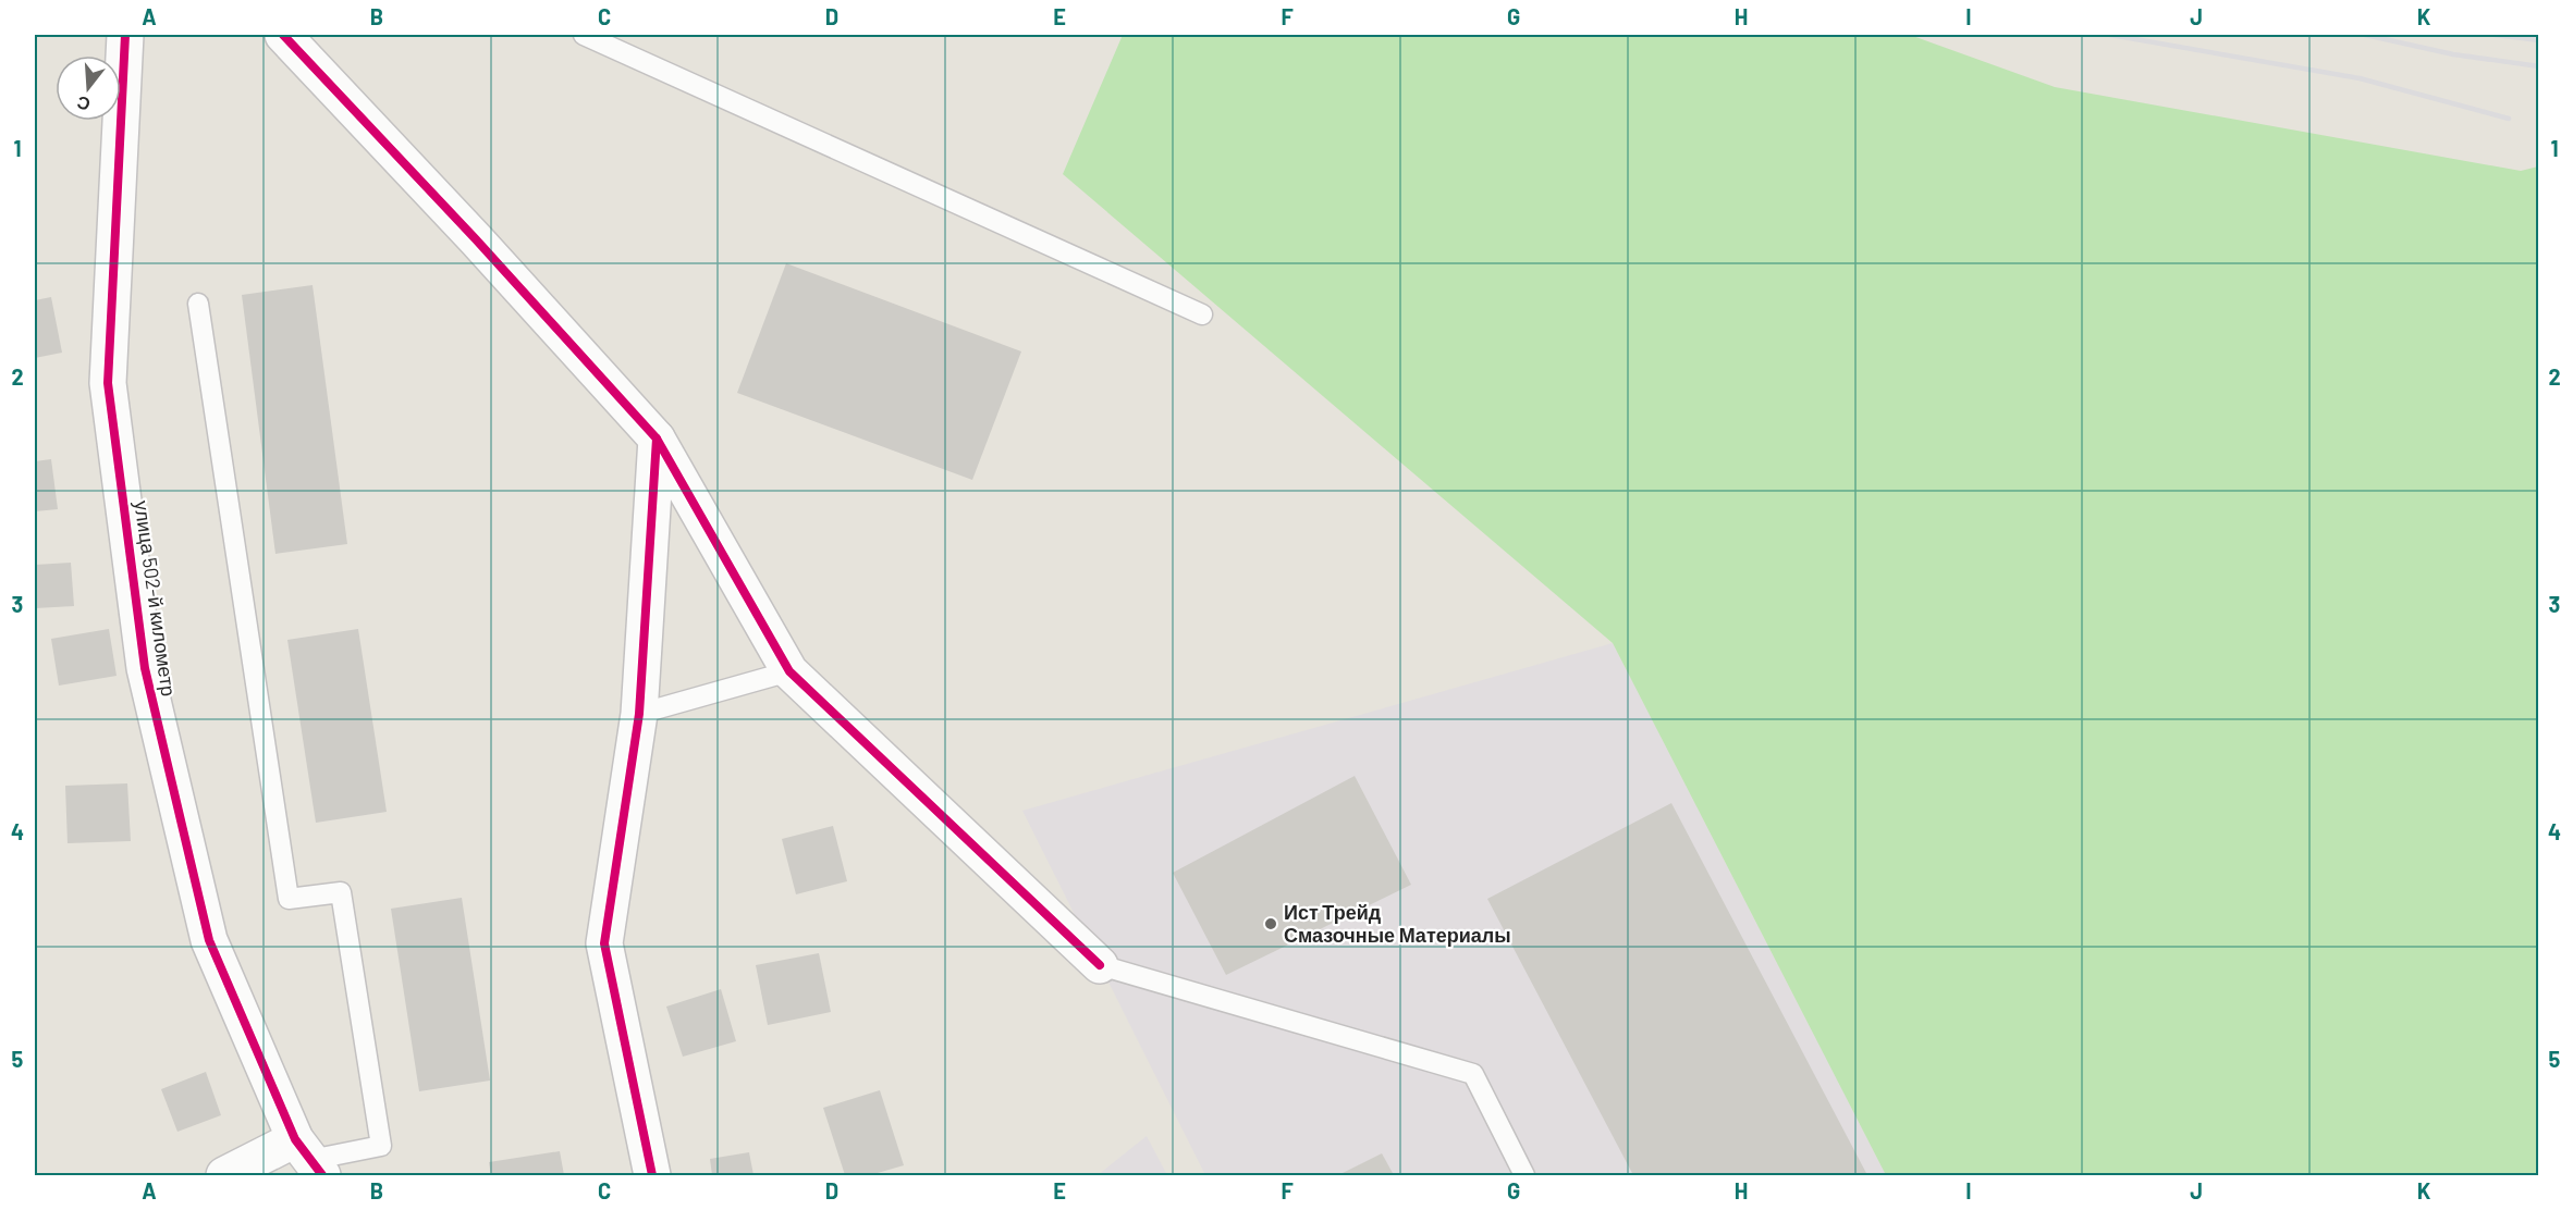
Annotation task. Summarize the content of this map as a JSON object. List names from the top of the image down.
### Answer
{
  "streets": {
    "street": ["улица 502-й километр"]
  },
  "places": ["Ист Трейд Смазочные Материалы"],
  "north": "bottom",
  "grid": {
    "columns": [
      "A",
      "B",
      "C",
      "D",
      "E",
      "F",
      "G",
      "H",
      "I",
      "J",
      "K"
    ],
    "rows": [
      "1",
      "2",
      "3",
      "4",
      "5"
    ]
  }
}
